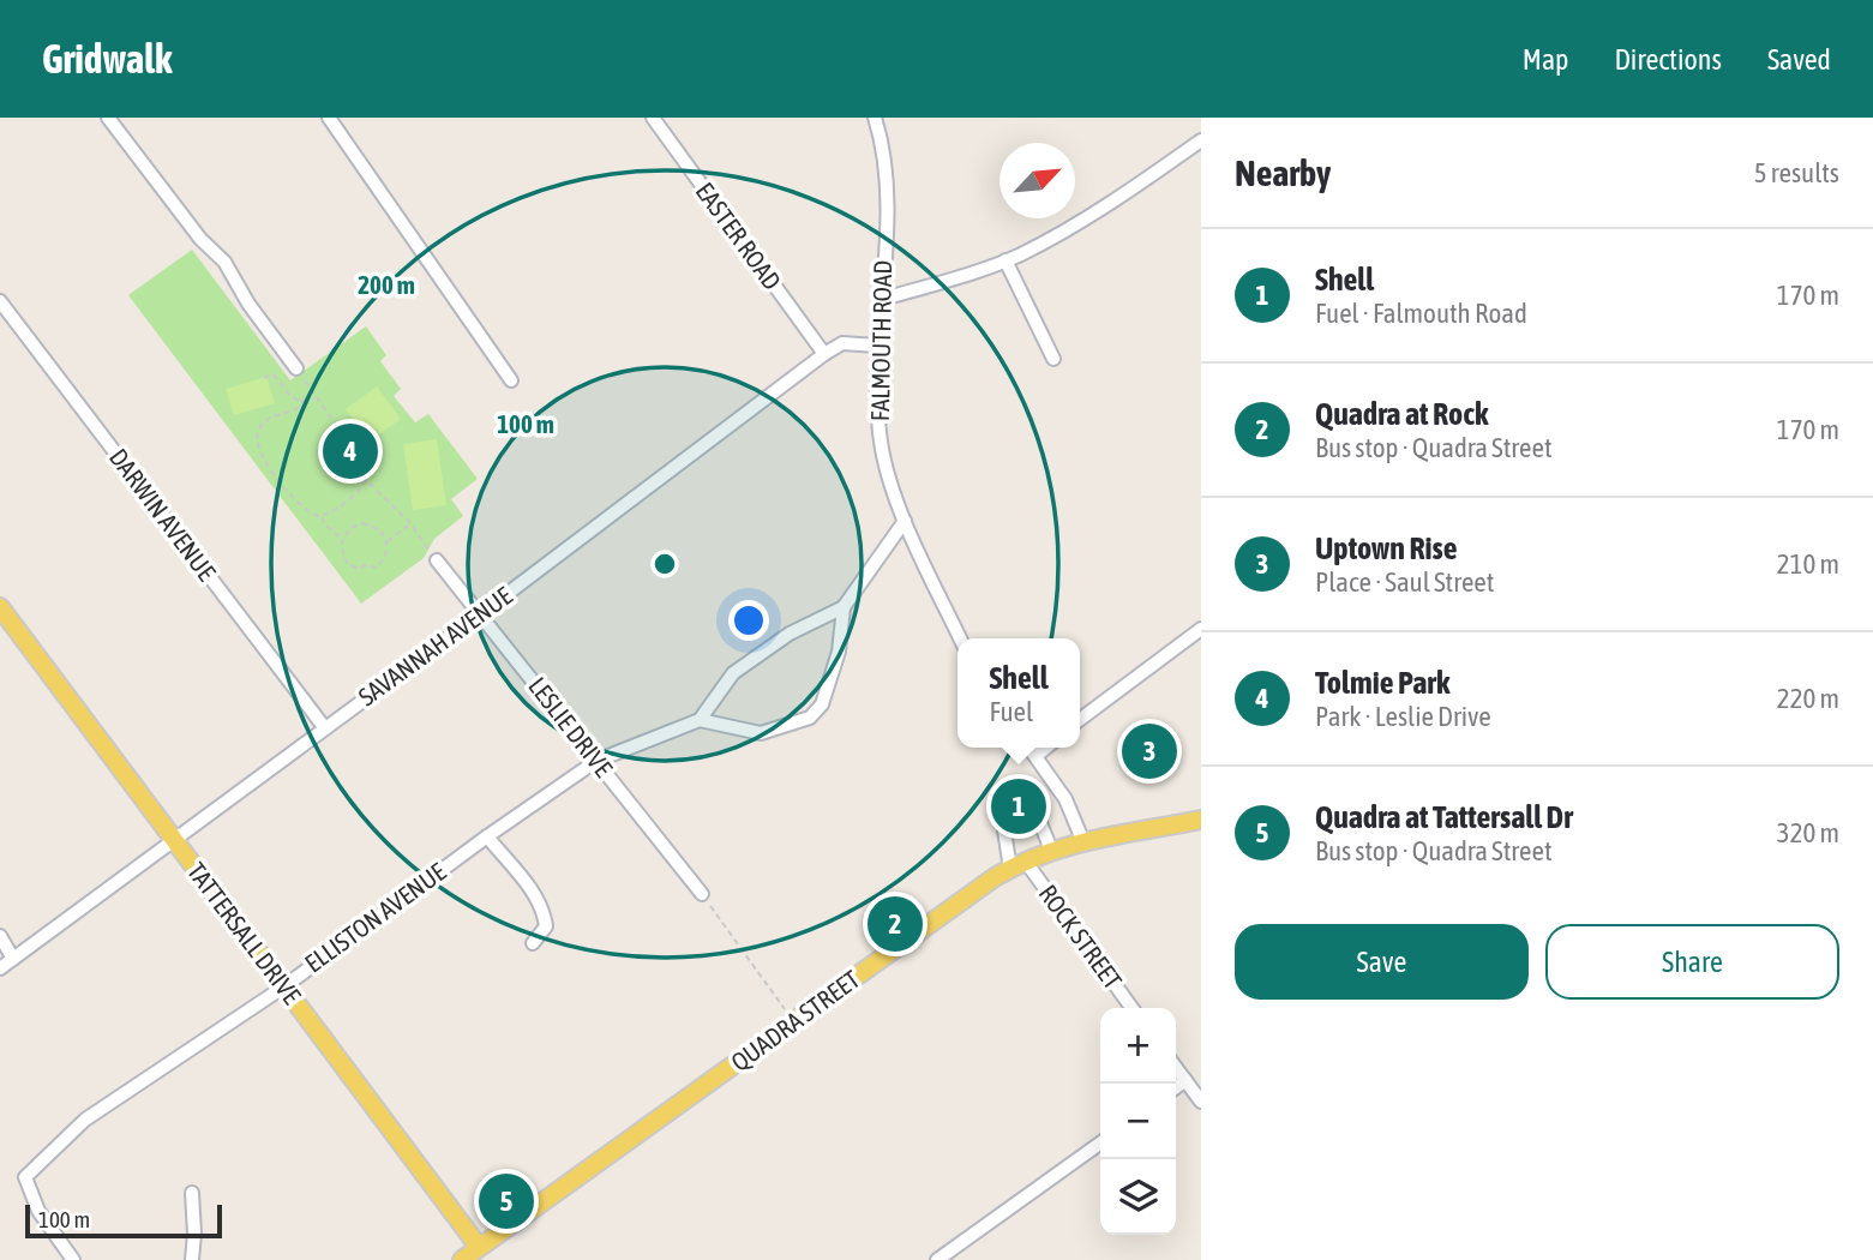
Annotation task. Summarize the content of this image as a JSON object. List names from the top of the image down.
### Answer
{
  "streets": {
    "main road": ["TATTERSALL DRIVE", "QUADRA STREET"],
    "street": [
      "EASTER ROAD",
      "FALMOUTH ROAD",
      "DARWIN AVENUE",
      "SAVANNAH AVENUE",
      "LESLIE DRIVE",
      "ELLISTON AVENUE",
      "ROCK STREET"
    ]
  },
  "crossings": [
    ["EASTER ROAD", "SAVANNAH AVENUE"],
    ["FALMOUTH ROAD", "SAVANNAH AVENUE"],
    ["DARWIN AVENUE", "SAVANNAH AVENUE"],
    ["SAVANNAH AVENUE", "LESLIE DRIVE"],
    ["SAVANNAH AVENUE", "TATTERSALL DRIVE"],
    ["LESLIE DRIVE", "ELLISTON AVENUE"],
    ["ELLISTON AVENUE", "TATTERSALL DRIVE"],
    ["TATTERSALL DRIVE", "QUADRA STREET"],
    ["ROCK STREET", "QUADRA STREET"]
  ],
  "scale_bar": "100 m",
  "north": "top right",
  "page": {
    "header": "Gridwalk",
    "nav": ["Map", "Directions", "Saved"],
    "heading": ["Nearby", "5 results"],
    "list": [
      {
        "mark": "1",
        "name": "Shell",
        "note": "Fuel · Falmouth Road",
        "value": "170 m"
      },
      {
        "mark": "2",
        "name": "Quadra at Rock",
        "note": "Bus stop · Quadra Street",
        "value": "170 m"
      },
      {
        "mark": "3",
        "name": "Uptown Rise",
        "note": "Place · Saul Street",
        "value": "210 m"
      },
      {
        "mark": "4",
        "name": "Tolmie Park",
        "note": "Park · Leslie Drive",
        "value": "220 m"
      },
      {
        "mark": "5",
        "name": "Quadra at Tattersall Dr",
        "note": "Bus stop · Quadra Street",
        "value": "320 m"
      }
    ],
    "pins": [
      "4",
      "3",
      "1",
      "2",
      "5"
    ],
    "popup": ["Shell", "Fuel"],
    "buttons": ["Save", "Share"],
    "map_buttons": ["+", "−"],
    "scale": "100 m"
  },
  "rings": ["200 m", "100 m"]
}
